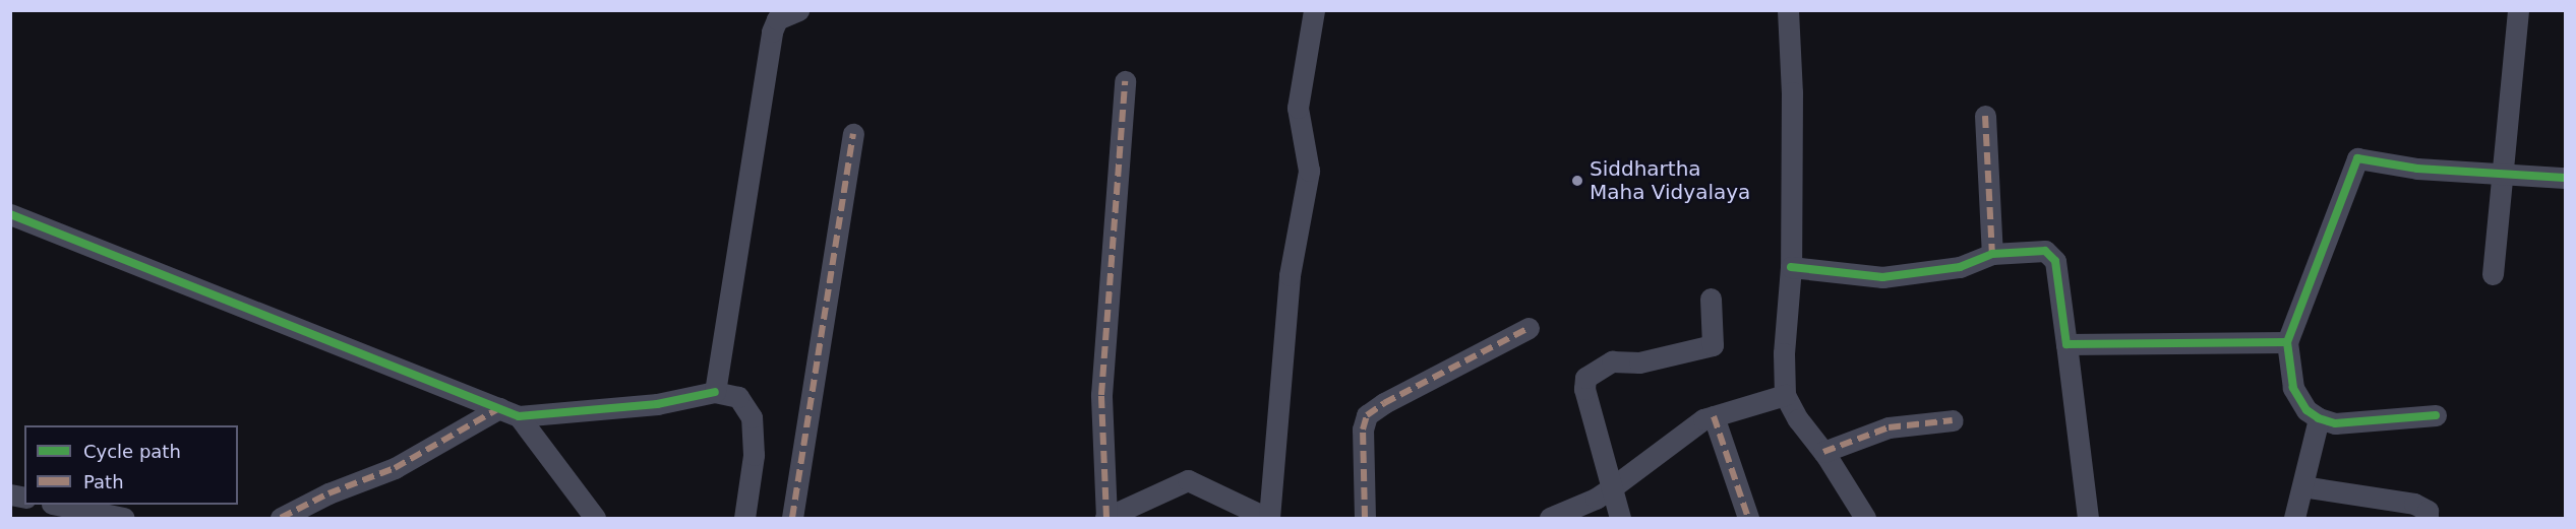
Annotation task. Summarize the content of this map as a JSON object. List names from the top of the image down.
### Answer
{
  "places": ["Siddhartha Maha Vidyalaya"],
  "legend": ["Cycle path", "Path"]
}
